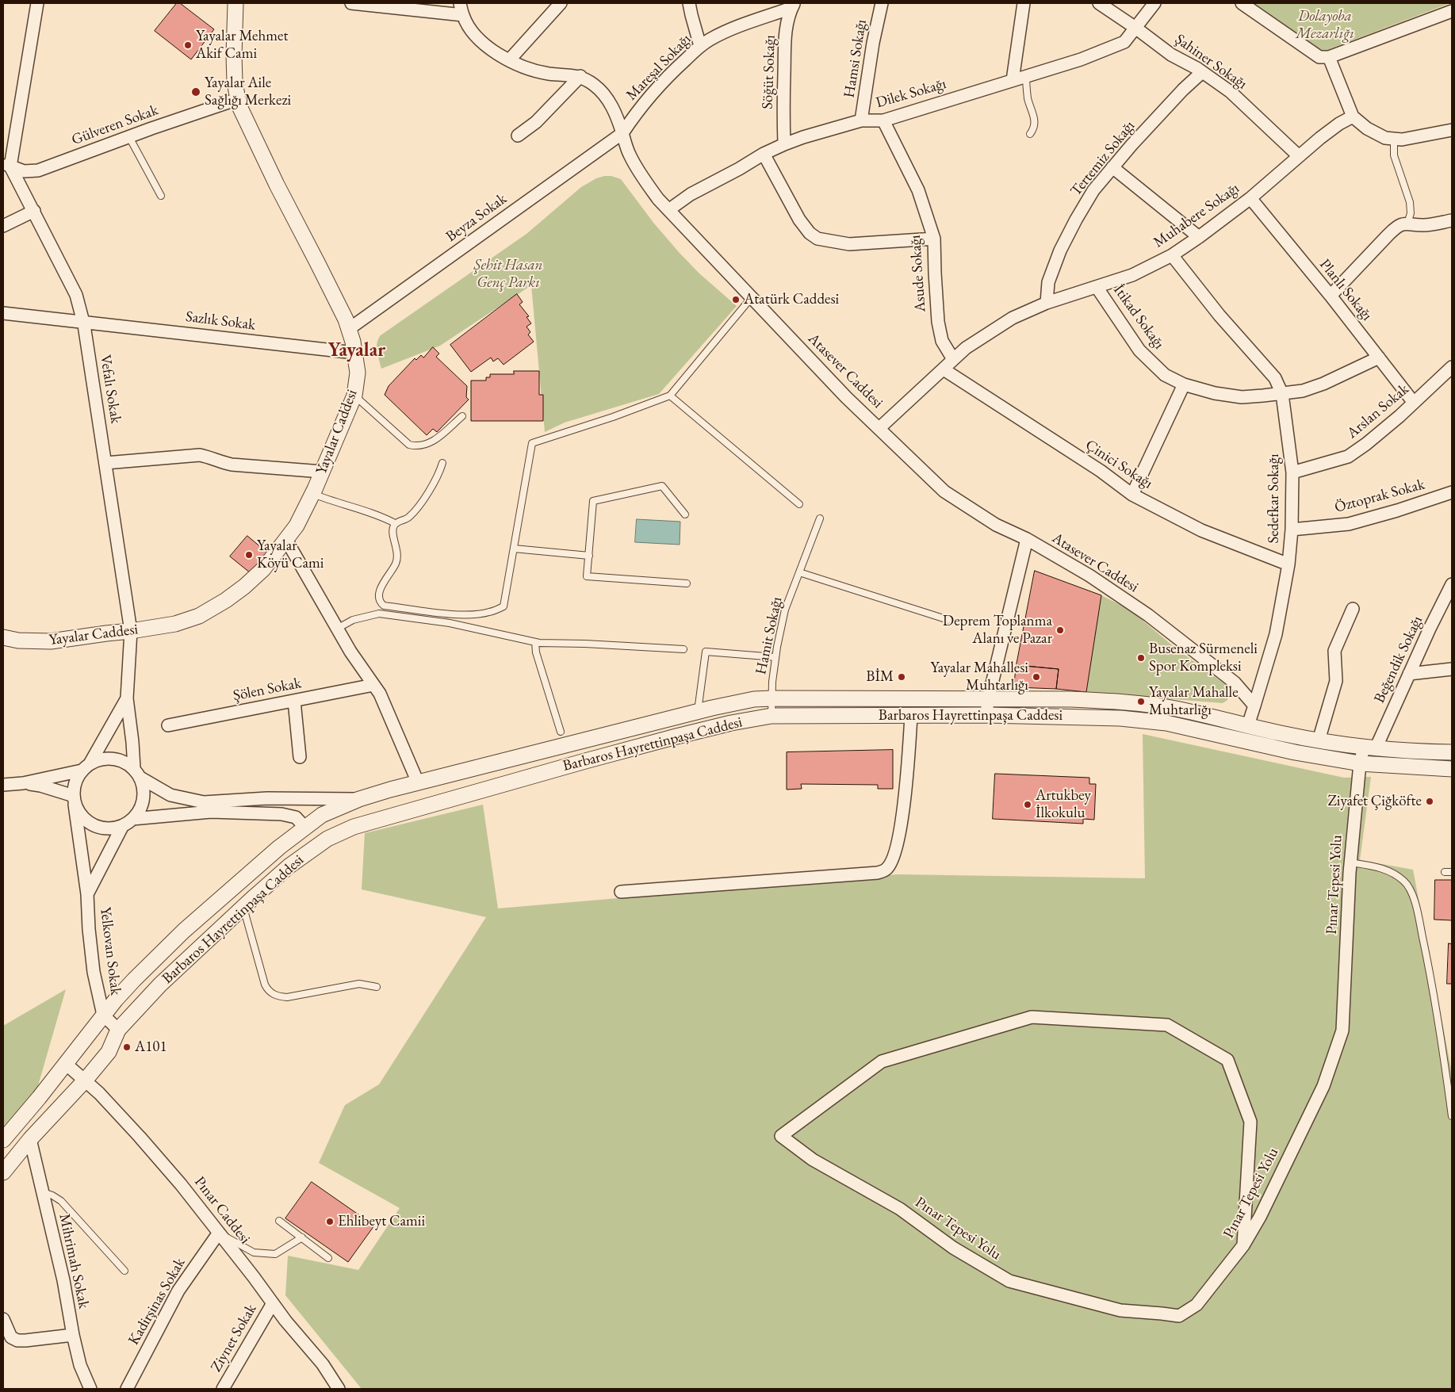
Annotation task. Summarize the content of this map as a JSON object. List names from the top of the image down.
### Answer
{
  "streets": {
    "street": [
      "Hamsi Sokağı",
      "Şahiner Sokağı",
      "Mareşal Sokağı",
      "Söğüt Sokağı",
      "Dilek Sokağı",
      "Gülveren Sokak",
      "Tertemiz Sokağı",
      "Muhabere Sokağı",
      "Beyza Sokak",
      "Asude Sokağı",
      "Planlı Sokağı",
      "İtikad Sokağı",
      "Sazlık Sokak",
      "Atasever Caddesi",
      "Vefalı Sokak",
      "Arslan Sokak",
      "Yayalar Caddesi",
      "Çinici Sokağı",
      "Öztoprak Sokak",
      "Sedefkar Sokağı",
      "Beğendik Sokağı",
      "Şölen Sokak",
      "Barbaros Hayrettinpaşa Caddesi",
      "Pınar Tepesi Yolu",
      "Yelkovan Sokak",
      "Pınar Caddesi",
      "Mihrimah Sokak",
      "Kadirşinas Sokak",
      "Ziynet Sokak"
    ],
    "lane": ["Hamit Sokağı"]
  },
  "crossings": [
    ["Hamsi Sokağı", "Dilek Sokağı"],
    ["Şahiner Sokağı", "Dilek Sokağı"],
    ["Şahiner Sokağı", "Tertemiz Sokağı"],
    ["Şahiner Sokağı", "Muhabere Sokağı"],
    ["Mareşal Sokağı", "Söğüt Sokağı"],
    ["Mareşal Sokağı", "Beyza Sokak"],
    ["Mareşal Sokağı", "Atasever Caddesi"],
    ["Söğüt Sokağı", "Dilek Sokağı"],
    ["Dilek Sokağı", "Asude Sokağı"],
    ["Dilek Sokağı", "Atasever Caddesi"],
    ["Gülveren Sokak", "Vefalı Sokak"],
    ["Gülveren Sokak", "Yayalar Caddesi"],
    ["Tertemiz Sokağı", "Muhabere Sokağı"],
    ["Muhabere Sokağı", "Asude Sokağı"],
    ["Muhabere Sokağı", "Planlı Sokağı"],
    ["Muhabere Sokağı", "İtikad Sokağı"],
    ["Muhabere Sokağı", "Atasever Caddesi"],
    ["Muhabere Sokağı", "Çinici Sokağı"],
    ["Muhabere Sokağı", "Sedefkar Sokağı"],
    ["Beyza Sokak", "Atasever Caddesi"],
    ["Beyza Sokak", "Yayalar Caddesi"],
    ["Planlı Sokağı", "İtikad Sokağı"],
    ["Planlı Sokağı", "Arslan Sokak"],
    ["İtikad Sokağı", "Sedefkar Sokağı"],
    ["Sazlık Sokak", "Vefalı Sokak"],
    ["Sazlık Sokak", "Yayalar Caddesi"],
    ["Atasever Caddesi", "Sedefkar Sokağı"],
    ["Vefalı Sokak", "Yayalar Caddesi"],
    ["Vefalı Sokak", "Yelkovan Sokak"],
    ["Arslan Sokak", "Sedefkar Sokağı"],
    ["Çinici Sokağı", "Sedefkar Sokağı"],
    ["Öztoprak Sokak", "Sedefkar Sokağı"],
    ["Hamit Sokağı", "Barbaros Hayrettinpaşa Caddesi"],
    ["Beğendik Sokağı", "Barbaros Hayrettinpaşa Caddesi"],
    ["Beğendik Sokağı", "Pınar Tepesi Yolu"],
    ["Barbaros Hayrettinpaşa Caddesi", "Pınar Tepesi Yolu"],
    ["Barbaros Hayrettinpaşa Caddesi", "Yelkovan Sokak"],
    ["Barbaros Hayrettinpaşa Caddesi", "Pınar Caddesi"],
    ["Barbaros Hayrettinpaşa Caddesi", "Mihrimah Sokak"],
    ["Pınar Caddesi", "Kadirşinas Sokak"],
    ["Pınar Caddesi", "Ziynet Sokak"]
  ],
  "districts": ["Yayalar"],
  "parks": ["Dolayoba Mezarlığı", "Şehit Hasan Genç Parkı"],
  "places": [
    "Yayalar Mehmet Akif Cami",
    "Yayalar Aile Sağlığı Merkezi",
    "Atatürk Caddesi̇",
    "Yayalar Köyü Cami",
    "Deprem Toplanma Alanı ve Pazar",
    "Busenaz Sürmeneli Spor Kompleksi",
    "BİM",
    "Yayalar Mahallesi Muhtarlığı",
    "Yayalar Mahalle Muhtarlığı",
    "Ziyafet Çiğköfte",
    "Artukbey İlkokulu",
    "A101",
    "Ehlibeyt Camii"
  ]
}
